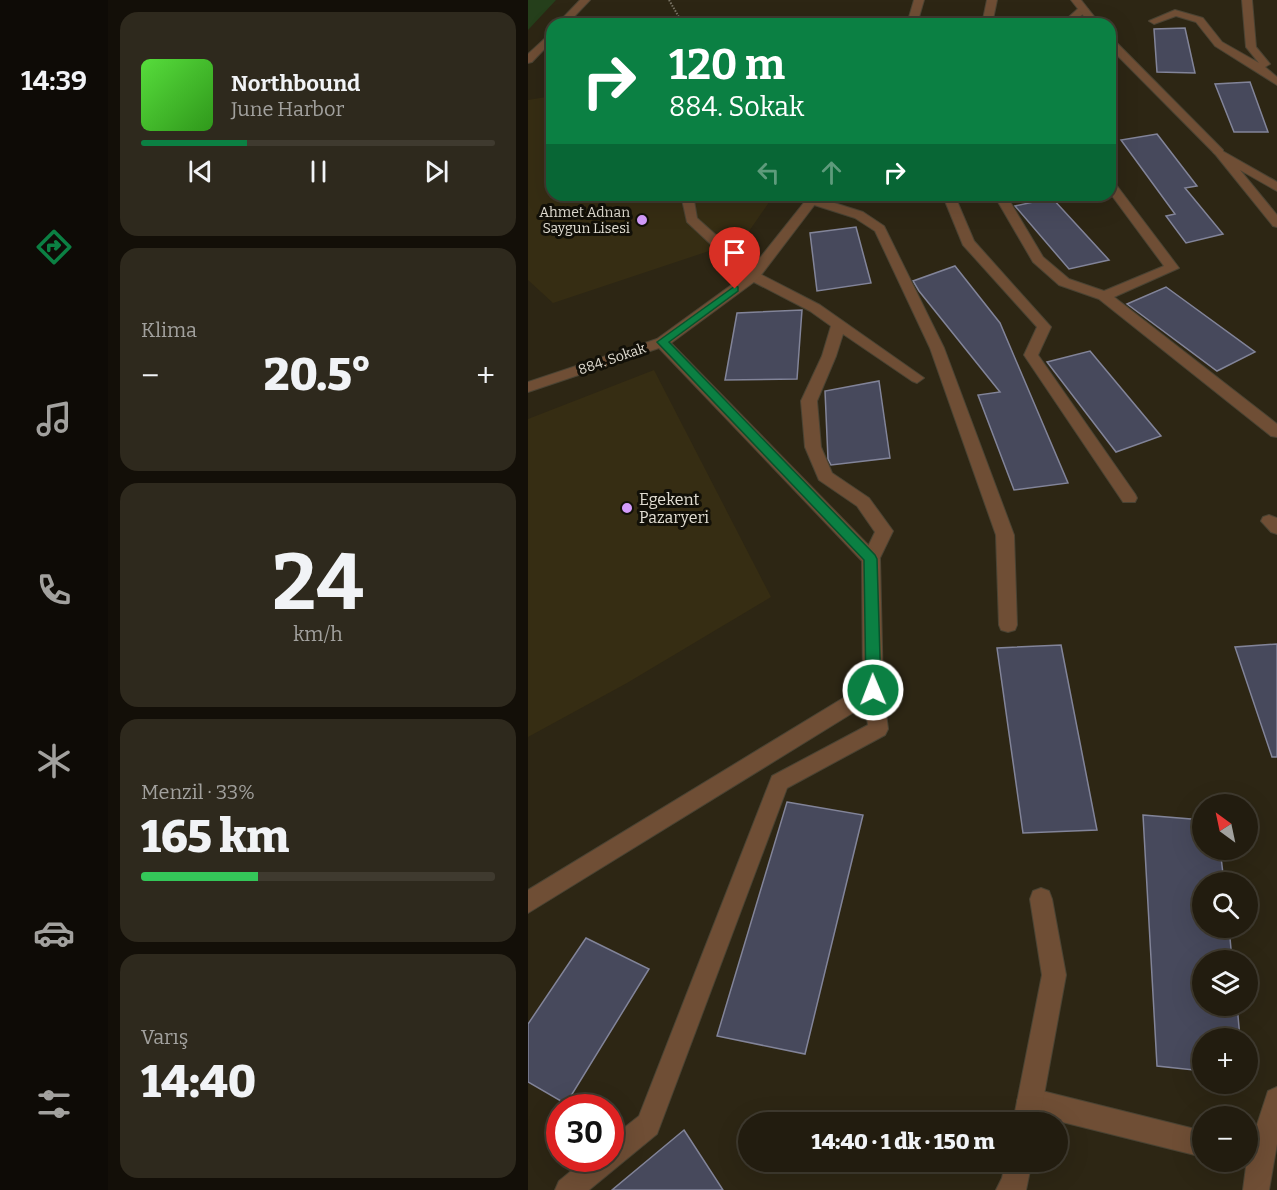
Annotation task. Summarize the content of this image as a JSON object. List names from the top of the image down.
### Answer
{
  "streets": {
    "street": ["884. Sokak"]
  },
  "places": ["Ahmet Adnan Saygun Lisesi", "Egekent Pazaryeri"],
  "north": "top left",
  "page": {
    "tabs": "14:39",
    "turn": ["120 m", "884. Sokak"],
    "song": ["Northbound", "June Harbor"],
    "tile": [
      "Klima",
      ["24", "km/h"],
      ["Menzil · 33%", "165 km"],
      ["Varış", "14:40"]
    ],
    "heat": ["−", "20.5°", "+"],
    "map_buttons": ["+", "−"],
    "limit": "30",
    "trip": "14:40 · 1 dk · 150 m"
  }
}
